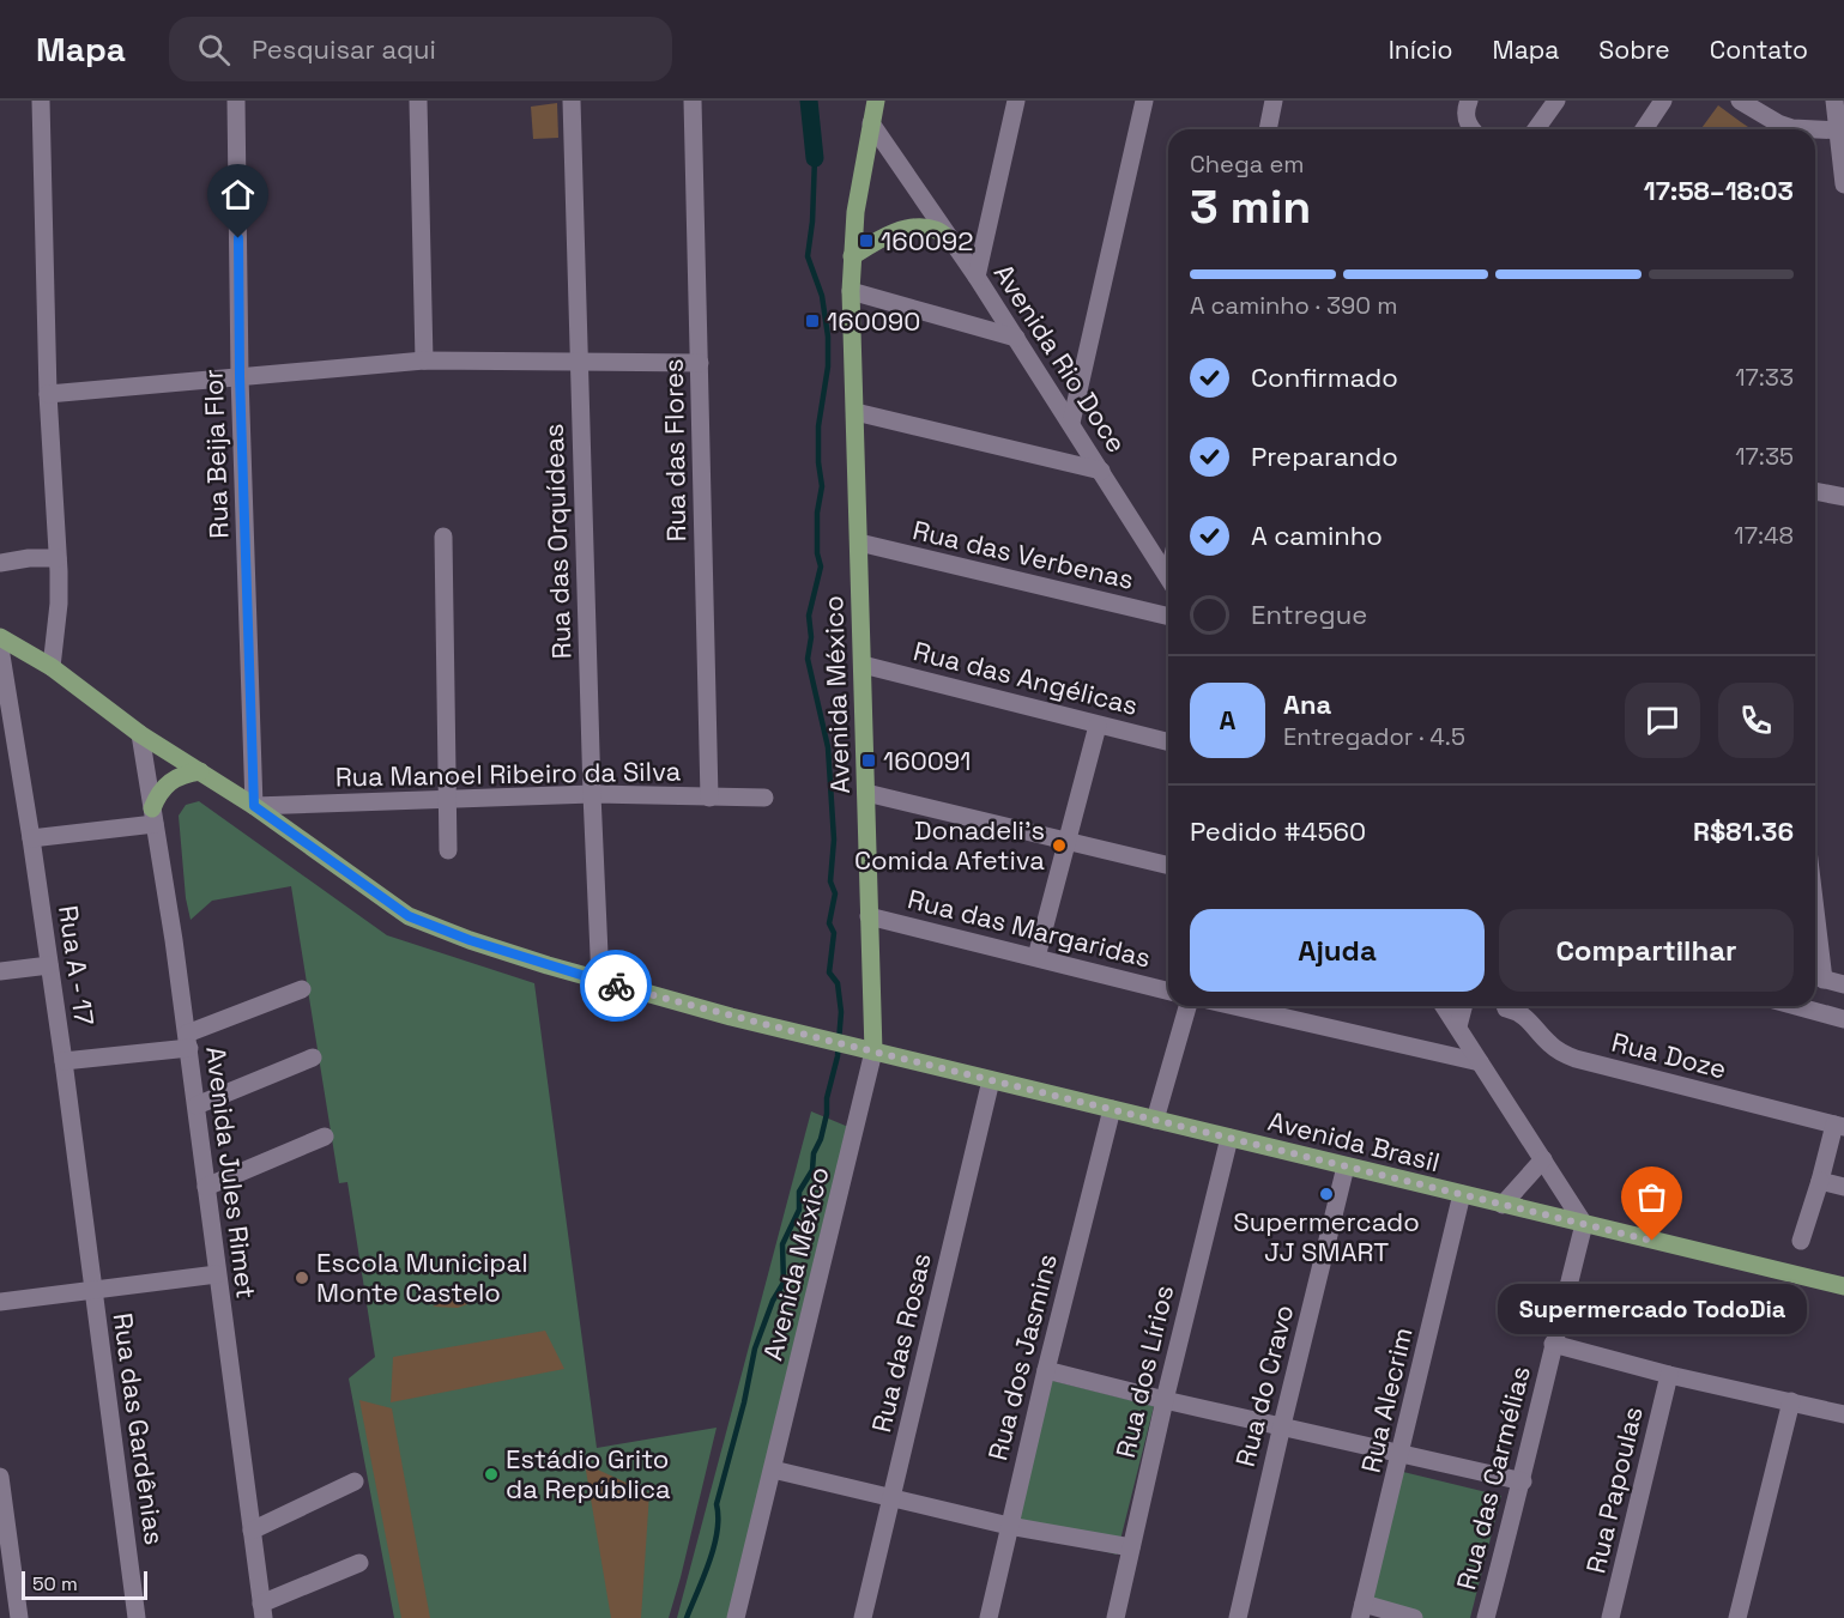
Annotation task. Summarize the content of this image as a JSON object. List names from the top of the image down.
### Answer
{
  "streets": {
    "main road": ["Avenida México", "Avenida Brasil"],
    "street": [
      "Avenida Rio Doce",
      "Rua das Flores",
      "Rua Beija Flor",
      "Rua das Orquídeas",
      "Rua das Verbenas",
      "Rua das Angélicas",
      "Rua Manoel Ribeiro da Silva",
      "Rua das Margaridas",
      "Rua A - 17",
      "Rua Doze",
      "Avenida Jules Rimet",
      "Rua das Rosas",
      "Rua dos Jasmins",
      "Rua dos Lírios",
      "Rua do Cravo",
      "Rua Alecrim",
      "Rua das Gardênias",
      "Rua das Carmélias",
      "Rua Papoulas"
    ]
  },
  "crossings": [
    ["Avenida Rio Doce", "Avenida México"],
    ["Rua das Flores", "Rua Manoel Ribeiro da Silva"],
    ["Rua Beija Flor", "Rua Manoel Ribeiro da Silva"],
    ["Rua Beija Flor", "Avenida Brasil"],
    ["Rua das Orquídeas", "Rua Manoel Ribeiro da Silva"],
    ["Rua das Orquídeas", "Avenida Brasil"],
    ["Rua das Verbenas", "Avenida México"],
    ["Rua das Angélicas", "Avenida México"],
    ["Avenida México", "Rua das Margaridas"],
    ["Avenida México", "Avenida Brasil"],
    ["Rua Manoel Ribeiro da Silva", "Avenida Brasil"],
    ["Rua A - 17", "Rua das Gardênias"],
    ["Avenida Brasil", "Avenida Jules Rimet"],
    ["Avenida Brasil", "Rua das Rosas"],
    ["Avenida Brasil", "Rua dos Jasmins"],
    ["Avenida Brasil", "Rua dos Lírios"],
    ["Avenida Brasil", "Rua do Cravo"],
    ["Avenida Brasil", "Rua Alecrim"],
    ["Avenida Brasil", "Rua das Carmélias"]
  ],
  "places": {
    "transit": ["160092", "160090", "160091"],
    "other": [
      "Donadeli's Comida Afetiva",
      "Supermercado JJ SMART",
      "Supermercado TodoDia",
      "Escola Municipal Monte Castelo",
      "Estádio Grito da República"
    ]
  },
  "scale_bar": "50 m",
  "page": {
    "header": "Mapa",
    "search": "Pesquisar aqui",
    "nav": [
      "Início",
      "Mapa",
      "Sobre",
      "Contato"
    ],
    "heading": ["3 min", "Chega em", "17:58–18:03"],
    "panel": [
      "Ana",
      "Entregador · 4.5",
      "Pedido #4560",
      "R$81.36"
    ],
    "bar": "A caminho · 390 m",
    "list": [
      ["Confirmado", "17:33"],
      ["Preparando", "17:35"],
      ["A caminho", "17:48"],
      "Entregue"
    ],
    "round": "A",
    "buttons": ["Ajuda", "Compartilhar"],
    "bubble": "Supermercado TodoDia",
    "scale": "50 m"
  }
}
